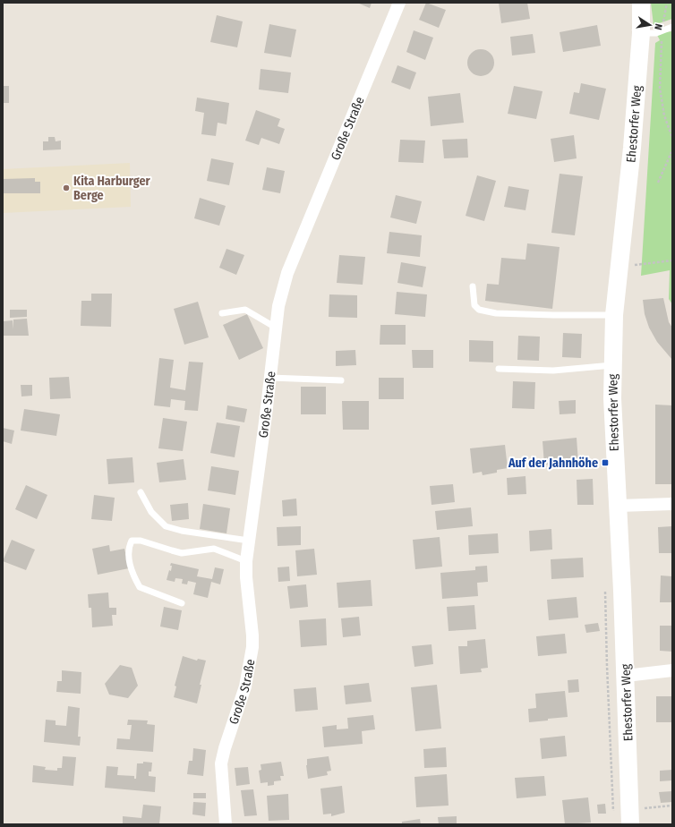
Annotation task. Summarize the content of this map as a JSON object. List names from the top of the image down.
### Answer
{
  "streets": {
    "main road": ["Ehestorfer Weg"],
    "street": ["Große Straße"]
  },
  "places": {
    "other": ["Kita Harburger Berge"],
    "transit": ["Auf der Jahnhöhe"]
  },
  "north": "right"
}
